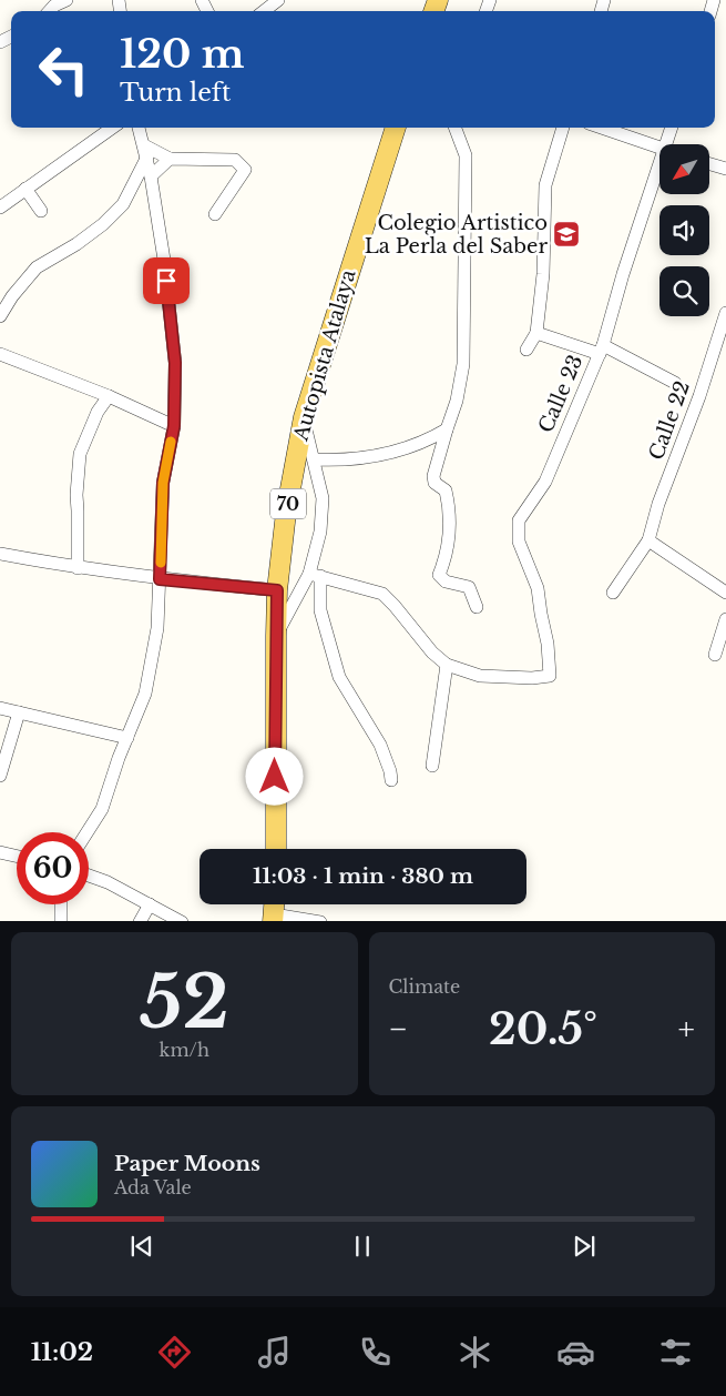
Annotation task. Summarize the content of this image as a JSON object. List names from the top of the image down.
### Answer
{
  "streets": {
    "main road": ["Autopista Atalaya", "70"],
    "street": ["Calle 23", "Calle 22"]
  },
  "places": {
    "school or university": ["Colegio Artistico La Perla del Saber"]
  },
  "north": "bottom left",
  "page": {
    "turn": ["120 m", "Turn left"],
    "limit": "60",
    "trip": "11:03 · 1 min · 380 m",
    "tile": [
      ["52", "km/h"],
      "Climate"
    ],
    "heat": ["−", "20.5°", "+"],
    "song": ["Paper Moons", "Ada Vale"],
    "tabs": "11:02"
  }
}
